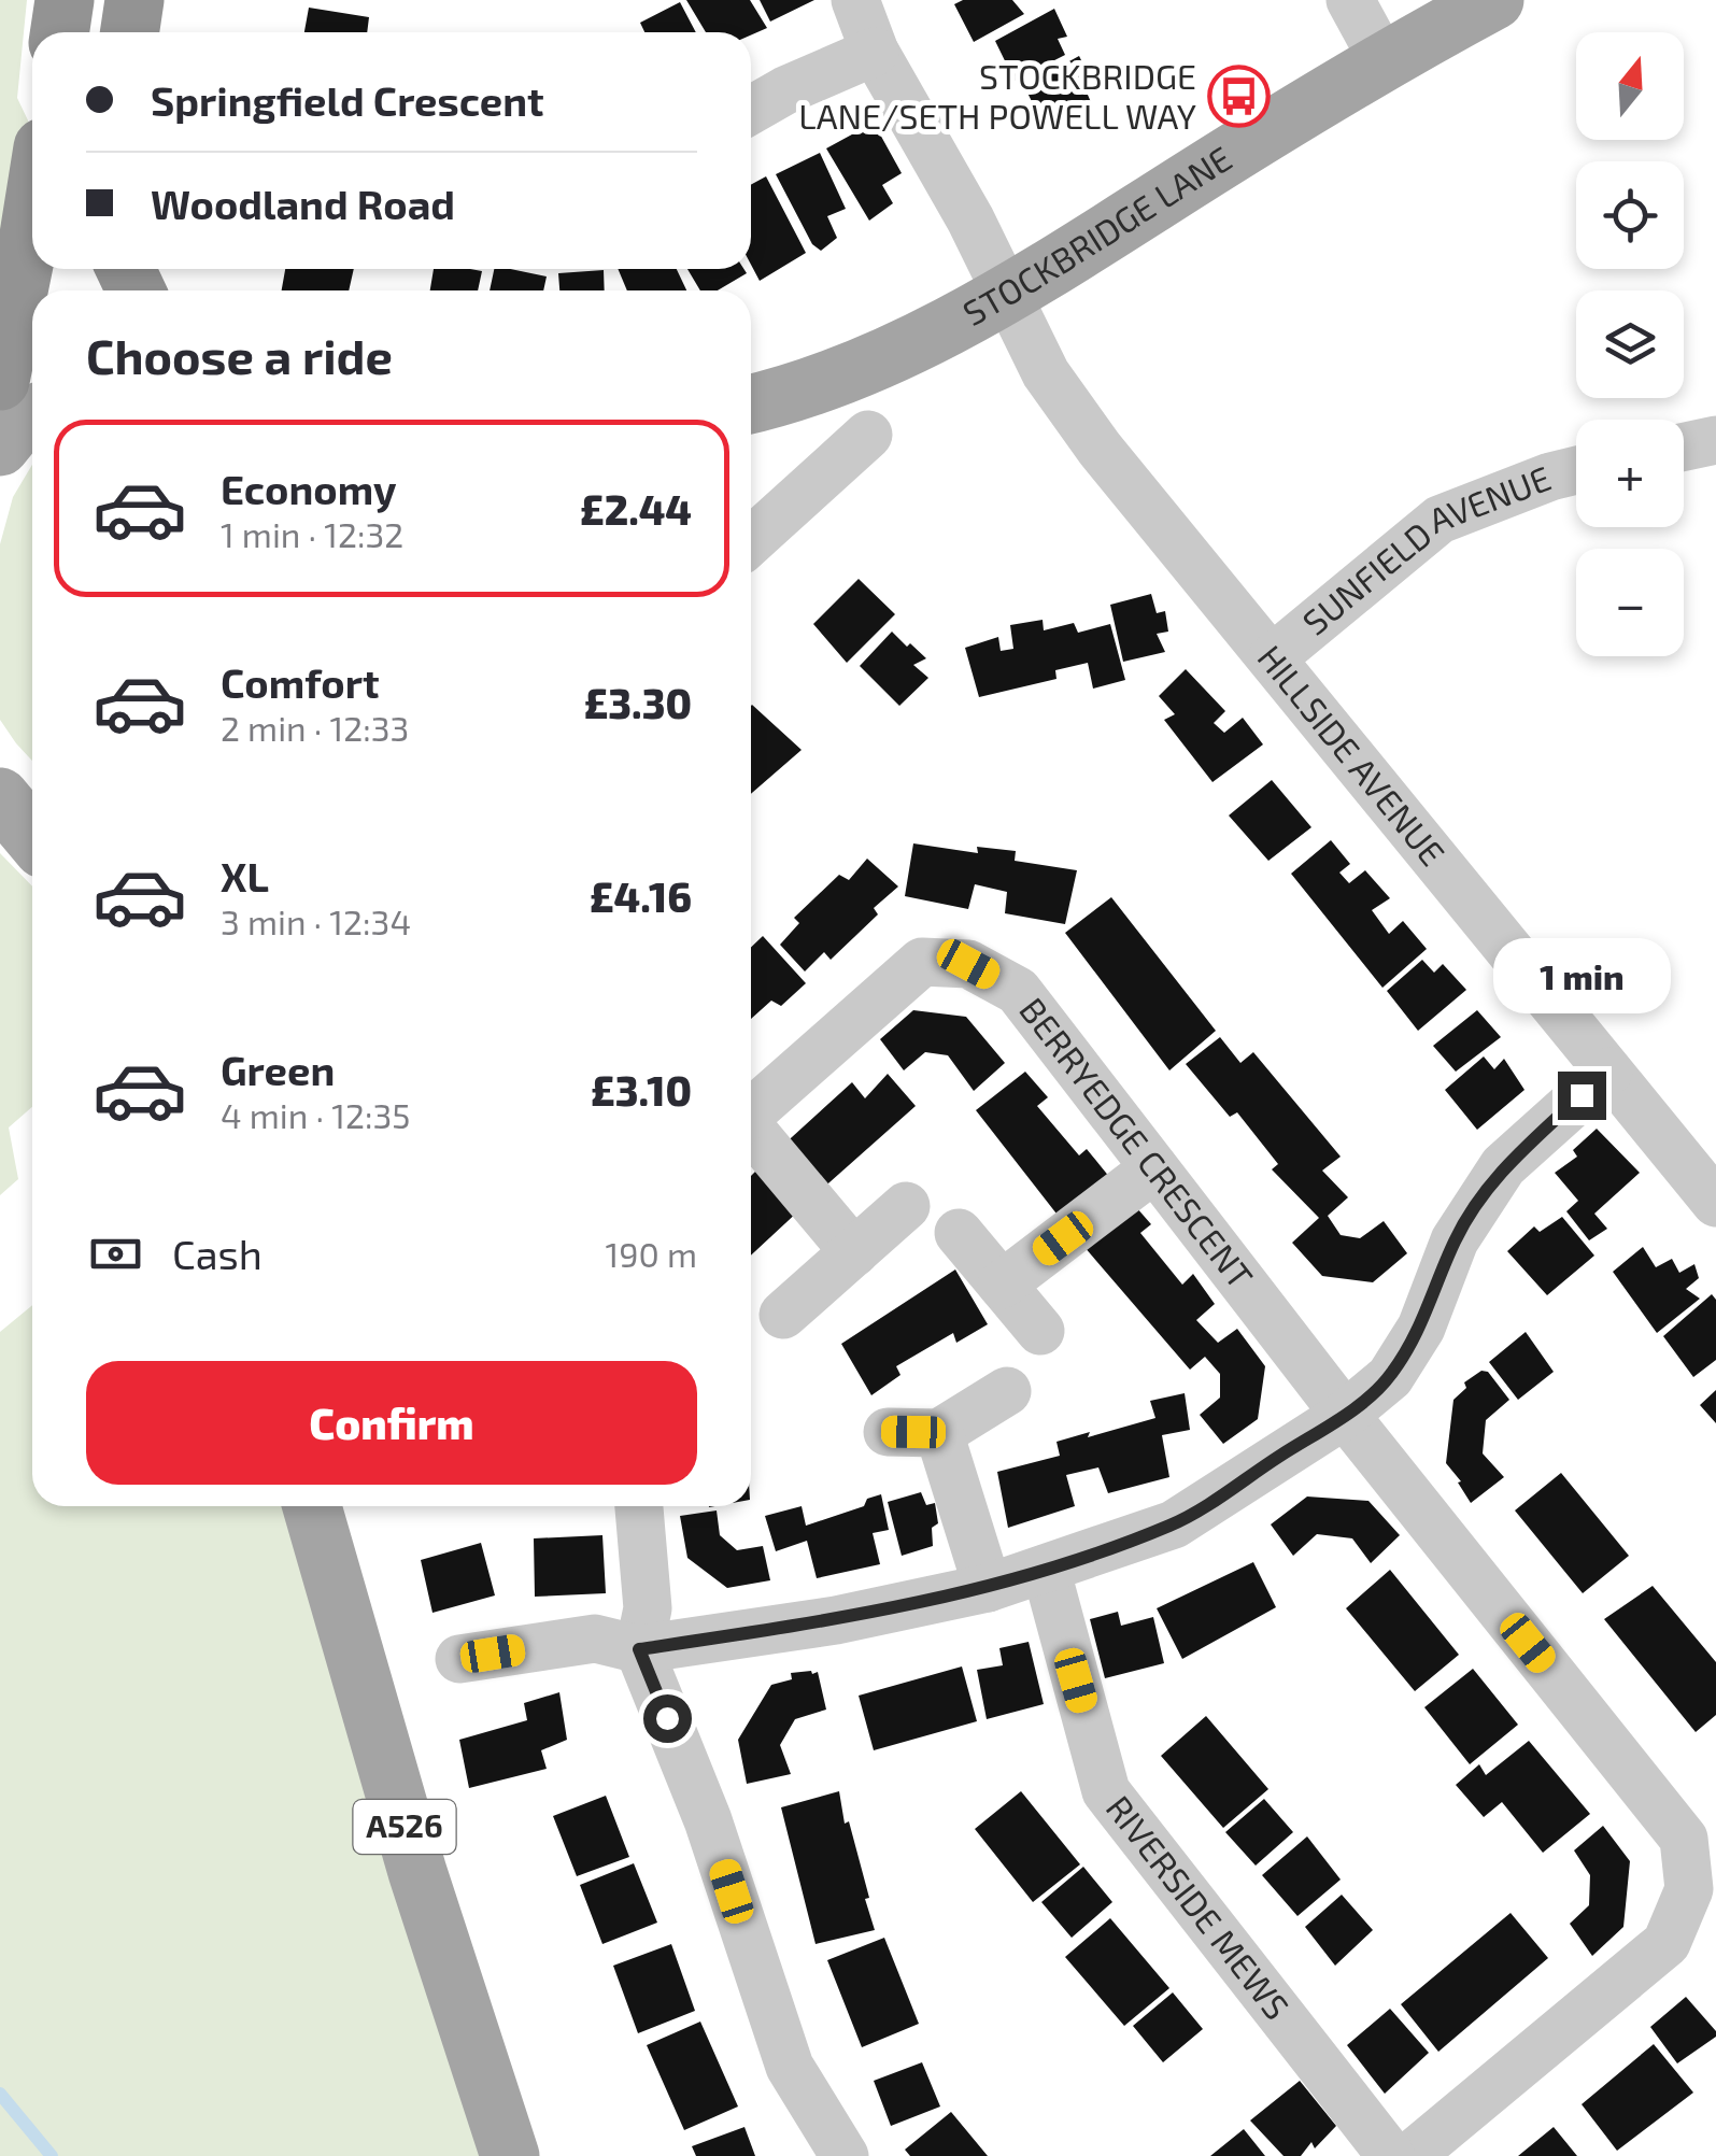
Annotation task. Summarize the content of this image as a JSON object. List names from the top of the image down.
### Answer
{
  "streets": {
    "main road": ["STOCKBRIDGE LANE", "A526"],
    "street": [
      "SUNFIELD AVENUE",
      "HILLSIDE AVENUE",
      "BERRYEDGE CRESCENT",
      "RIVERSIDE MEWS"
    ]
  },
  "crossings": [
    ["STOCKBRIDGE LANE", "HILLSIDE AVENUE"],
    ["SUNFIELD AVENUE", "HILLSIDE AVENUE"]
  ],
  "places": {
    "bus stop": ["STOCKBRIDGE LANE/SETH POWELL WAY"]
  },
  "north": "top",
  "page": {
    "map_buttons": ["+", "−"],
    "banner": ["Springfield Crescent", "Woodland Road"],
    "heading": "Choose a ride",
    "list": [
      {
        "name": "Economy",
        "note": "1 min · 12:32",
        "value": "£2.44"
      },
      {
        "name": "Comfort",
        "note": "2 min · 12:33",
        "value": "£3.30"
      },
      {
        "name": "XL",
        "note": "3 min · 12:34",
        "value": "£4.16"
      },
      {
        "name": "Green",
        "note": "4 min · 12:35",
        "value": "£3.10"
      }
    ],
    "bubble": "1 min",
    "pay": ["Cash", "190 m"],
    "buttons": "Confirm"
  }
}
